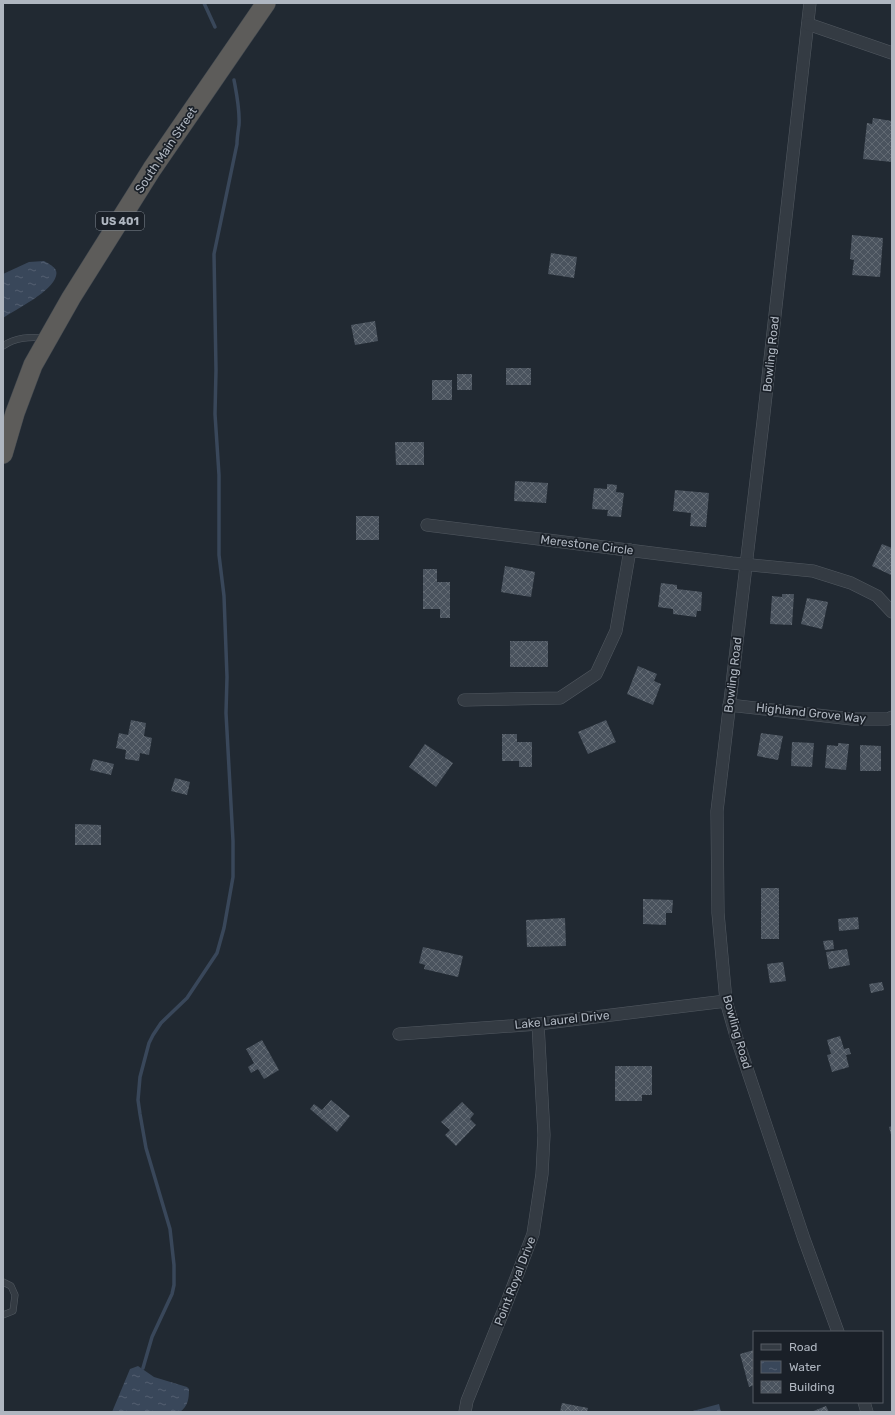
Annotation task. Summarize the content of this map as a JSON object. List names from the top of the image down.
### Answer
{
  "streets": {
    "highway": ["South Main Street", "US 401"],
    "street": [
      "Bowling Road",
      "Merestone Circle",
      "Highland Grove Way",
      "Lake Laurel Drive",
      "Point Royal Drive"
    ]
  },
  "crossings": [
    ["Bowling Road", "Merestone Circle"],
    ["Bowling Road", "Highland Grove Way"],
    ["Bowling Road", "Lake Laurel Drive"],
    ["Lake Laurel Drive", "Point Royal Drive"]
  ],
  "legend": ["Road", "Water", "Building"]
}
